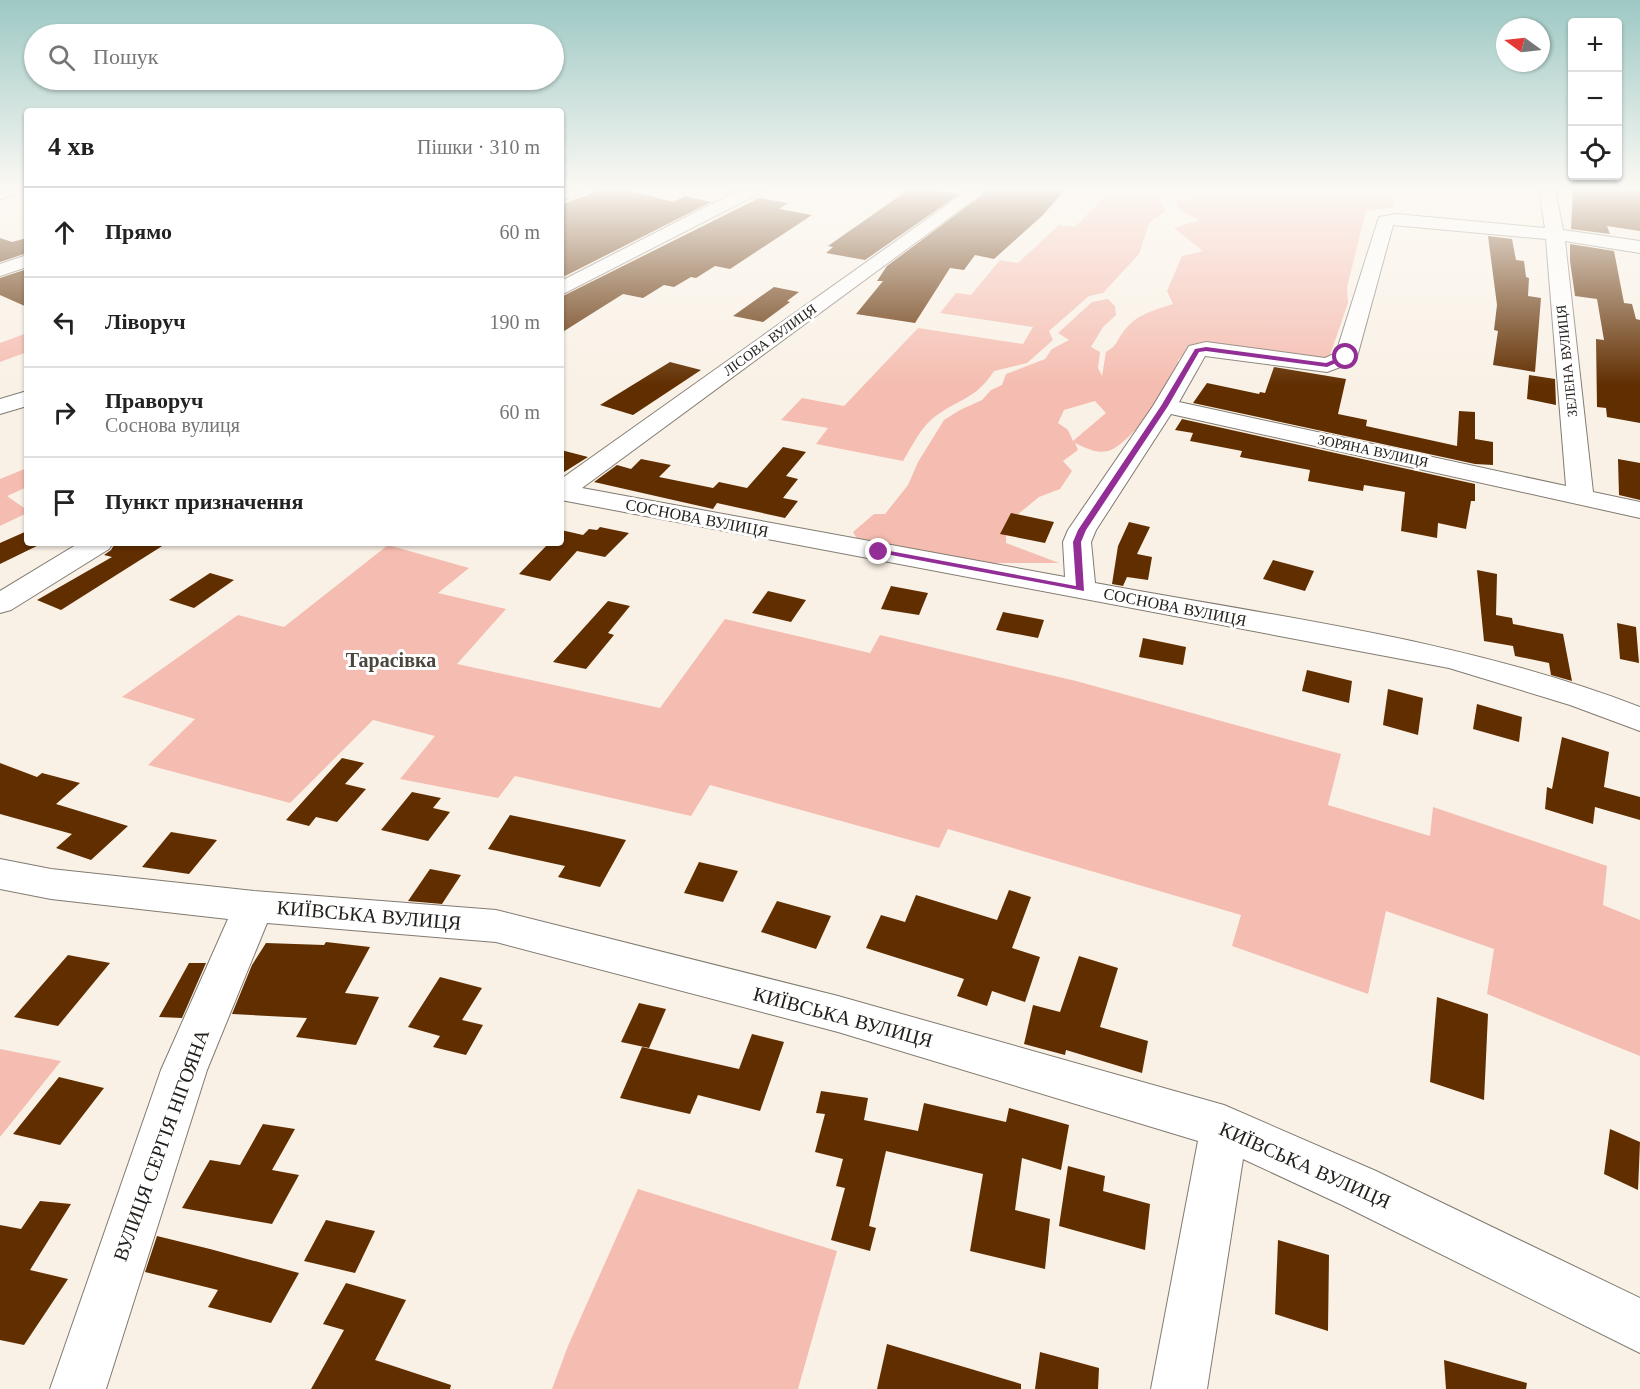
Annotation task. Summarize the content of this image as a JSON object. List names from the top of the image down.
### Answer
{
  "streets": {
    "street": [
      "ЛІСОВА ВУЛИЦЯ",
      "ЗЕЛЕНА ВУЛИЦЯ",
      "ЗОРЯНА ВУЛИЦЯ",
      "СОСНОВА ВУЛИЦЯ",
      "КИЇВСЬКА ВУЛИЦЯ",
      "ВУЛИЦЯ СЕРГІЯ НІГОЯНА"
    ]
  },
  "crossings": [
    ["ЗЕЛЕНА ВУЛИЦЯ", "ЗОРЯНА ВУЛИЦЯ"],
    ["КИЇВСЬКА ВУЛИЦЯ", "ВУЛИЦЯ СЕРГІЯ НІГОЯНА"]
  ],
  "districts": ["Тарасівка"],
  "north": "left",
  "page": {
    "map_buttons": ["+", "−"],
    "search": "Пошук",
    "heading": ["4 хв", "Пішки · 310 m"],
    "list": [
      ["Прямо", "60 m"],
      ["Ліворуч", "190 m"],
      ["Праворуч", "Соснова вулиця", "60 m"],
      "Пункт призначення"
    ]
  }
}
